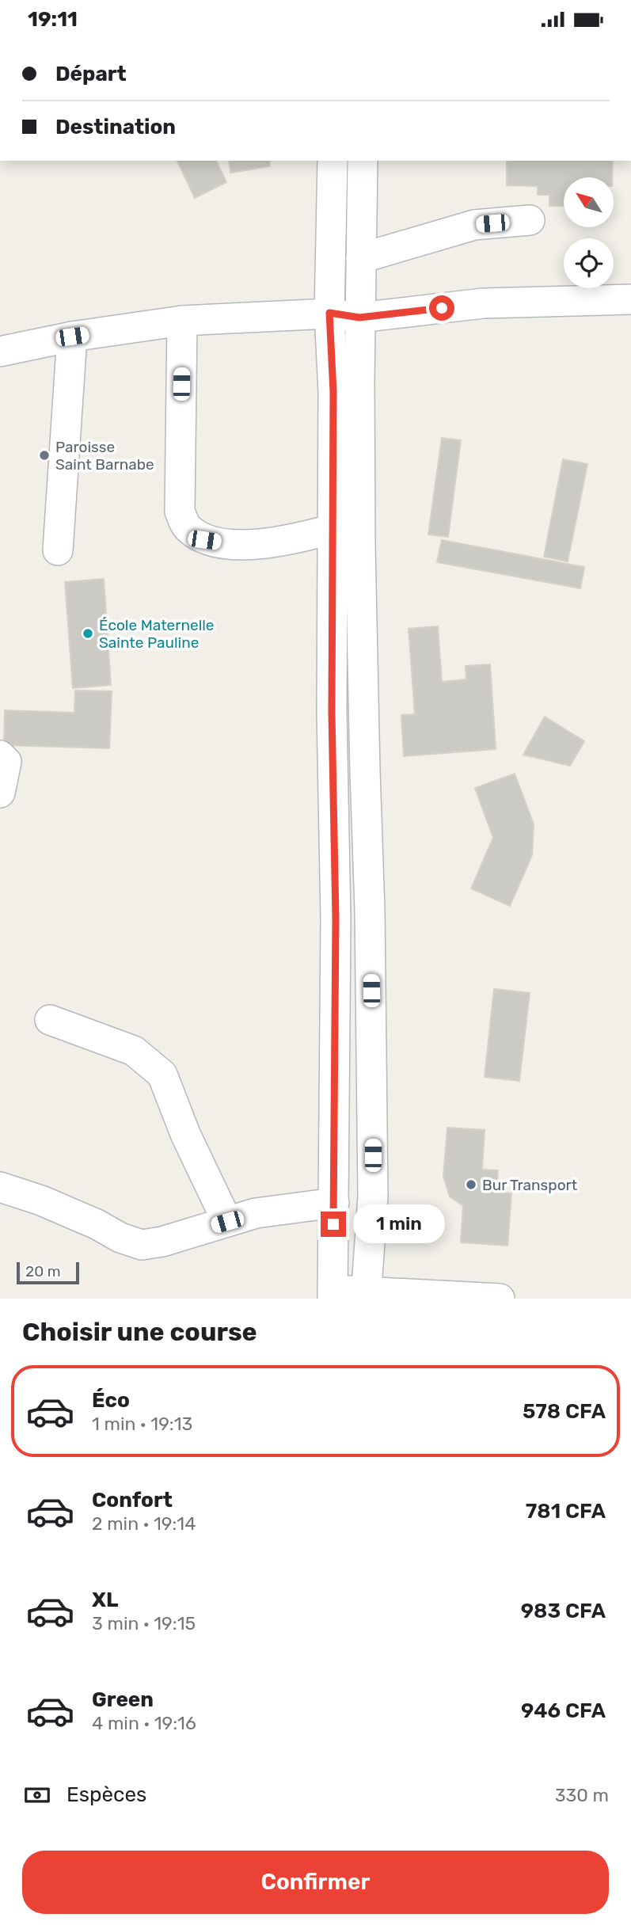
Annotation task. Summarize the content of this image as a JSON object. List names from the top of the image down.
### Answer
{
  "places": ["Paroisse Saint Barnabe", "École Maternelle Sainte Pauline", "Bur Transport"],
  "scale_bar": "20 m",
  "north": "top left",
  "page": {
    "status": "19:11",
    "banner": ["Départ", "Destination"],
    "bubble": "1 min",
    "scale": "20 m",
    "heading": "Choisir une course",
    "list": [
      {
        "name": "Éco",
        "note": "1 min · 19:13",
        "value": "578 CFA"
      },
      {
        "name": "Confort",
        "note": "2 min · 19:14",
        "value": "781 CFA"
      },
      {
        "name": "XL",
        "note": "3 min · 19:15",
        "value": "983 CFA"
      },
      {
        "name": "Green",
        "note": "4 min · 19:16",
        "value": "946 CFA"
      }
    ],
    "pay": ["Espèces", "330 m"],
    "buttons": "Confirmer"
  }
}
